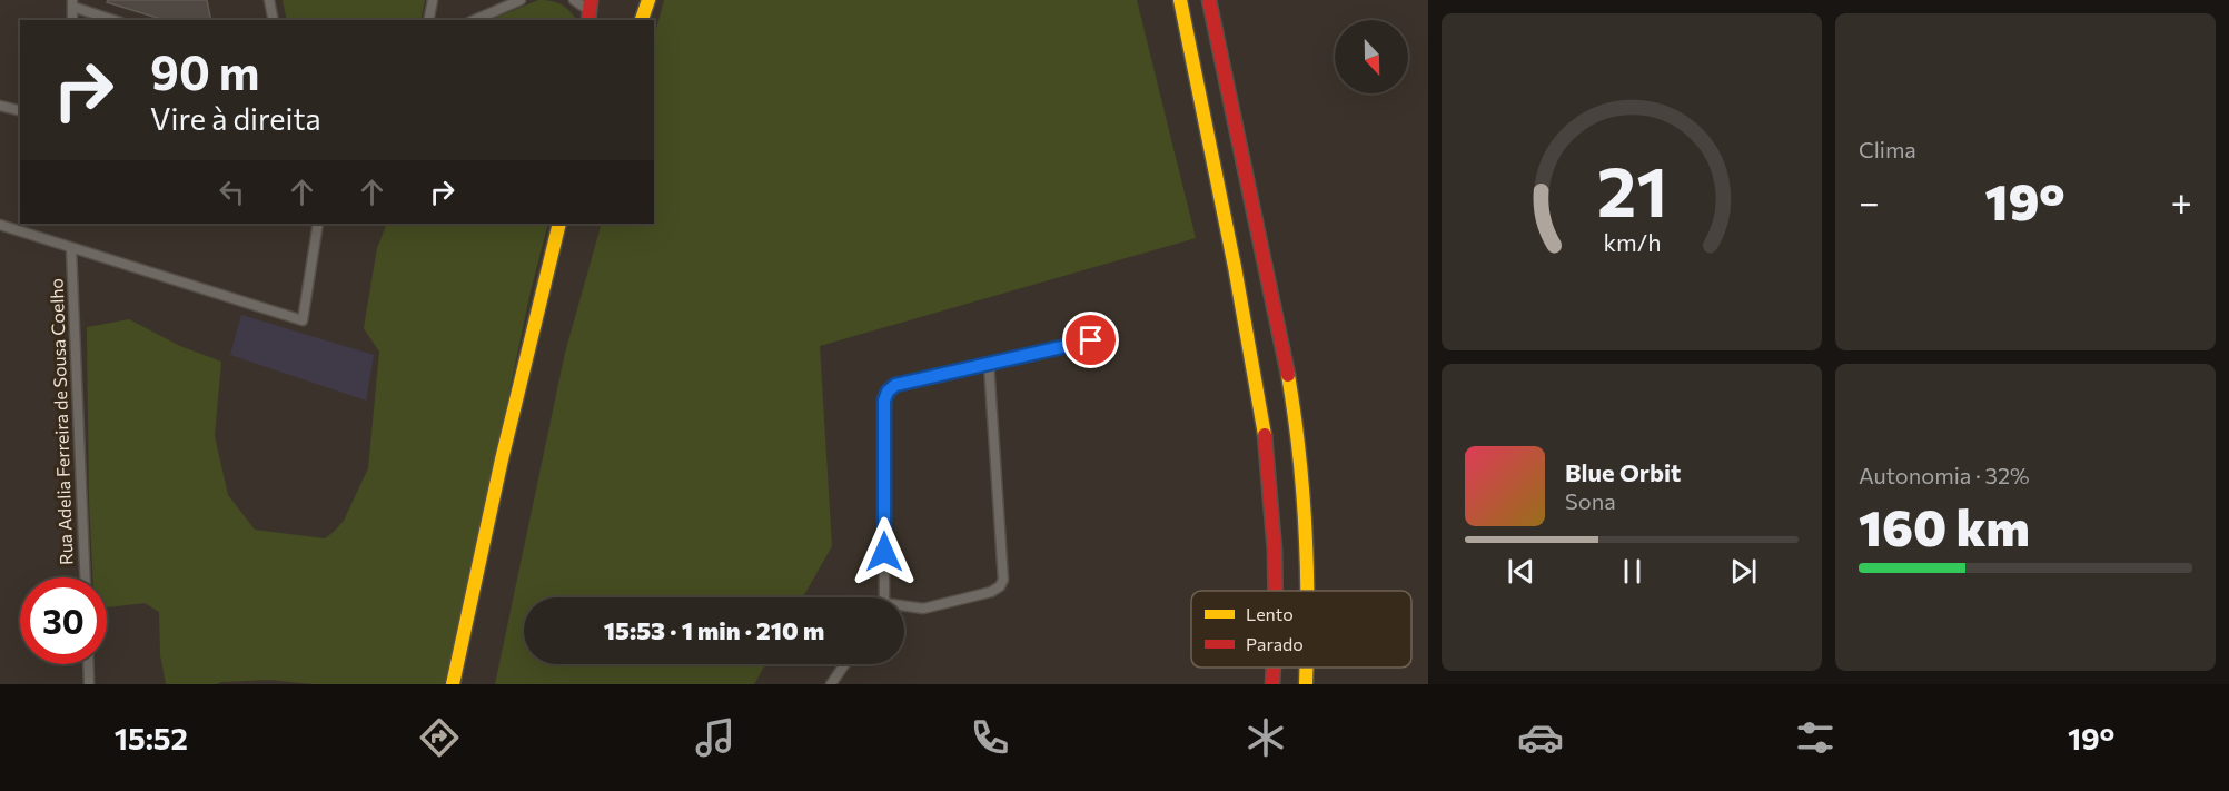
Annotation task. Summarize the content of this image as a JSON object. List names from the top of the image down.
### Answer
{
  "streets": {
    "street": ["Rua Adelia Ferreira de Sousa Coelho"]
  },
  "legend": ["Lento", "Parado"],
  "north": "bottom",
  "page": {
    "tile": [
      "Clima",
      ["Autonomia · 32%", "160 km"]
    ],
    "turn": ["90 m", "Vire à direita"],
    "heat": ["−", "19°", "+"],
    "song": ["Blue Orbit", "Sona"],
    "limit": "30",
    "trip": "15:53 · 1 min · 210 m",
    "tabs": ["15:52", "19°"],
    "gauge": ["21", "km/h"]
  }
}
